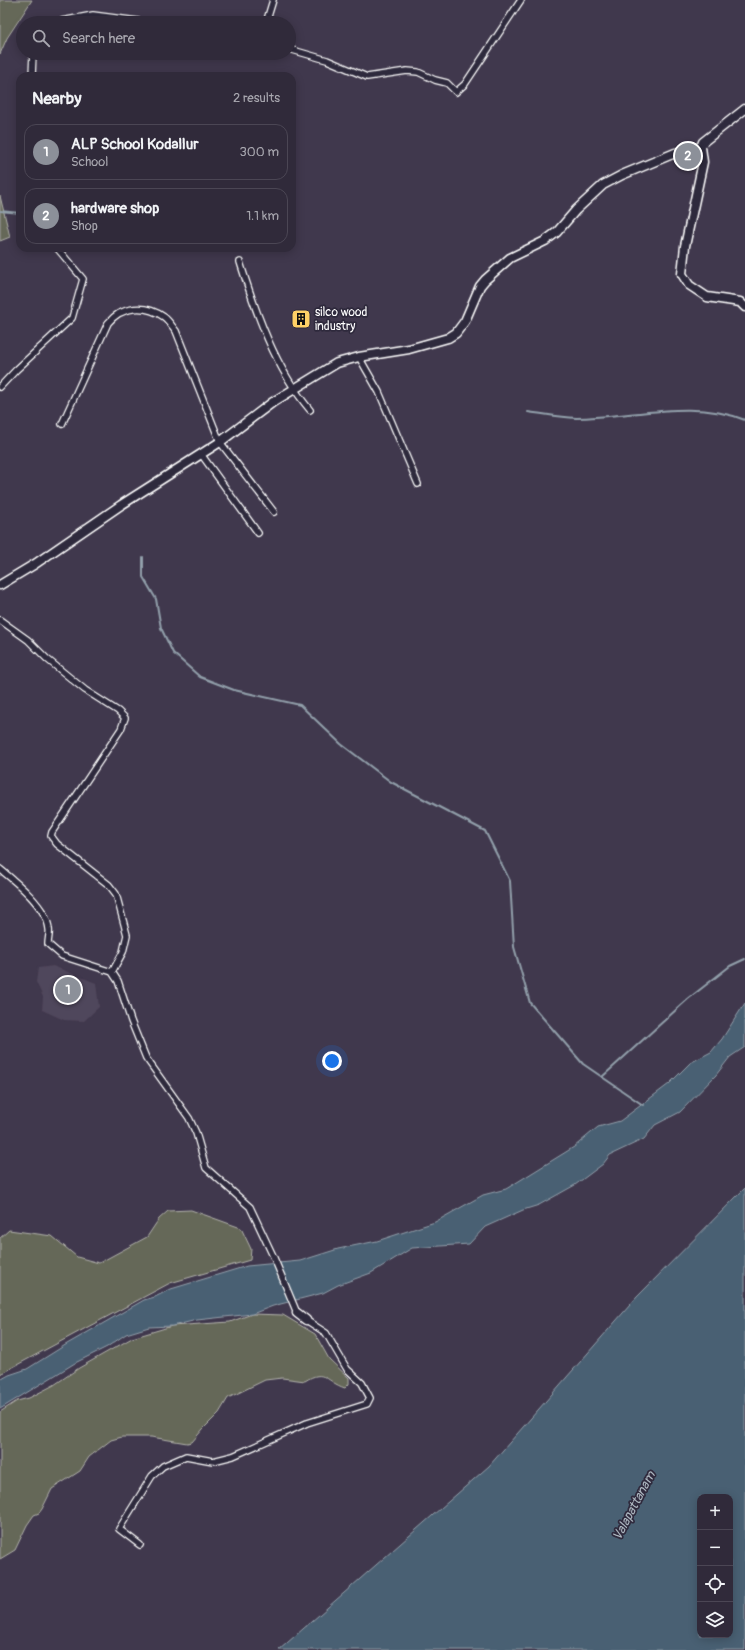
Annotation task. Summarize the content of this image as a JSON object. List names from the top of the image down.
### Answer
{
  "water": ["Valapattanam"],
  "places": {
    "building": ["silco wood industry"]
  },
  "page": {
    "search": "Search here",
    "heading": ["Nearby", "2 results"],
    "list": [
      {
        "mark": "1",
        "name": "ALP School Kodallur",
        "note": "School",
        "value": "300 m"
      },
      {
        "mark": "2",
        "name": "hardware shop",
        "note": "Shop",
        "value": "1.1 km"
      }
    ],
    "pins": ["2", "1"],
    "map_buttons": ["+", "−"]
  }
}
